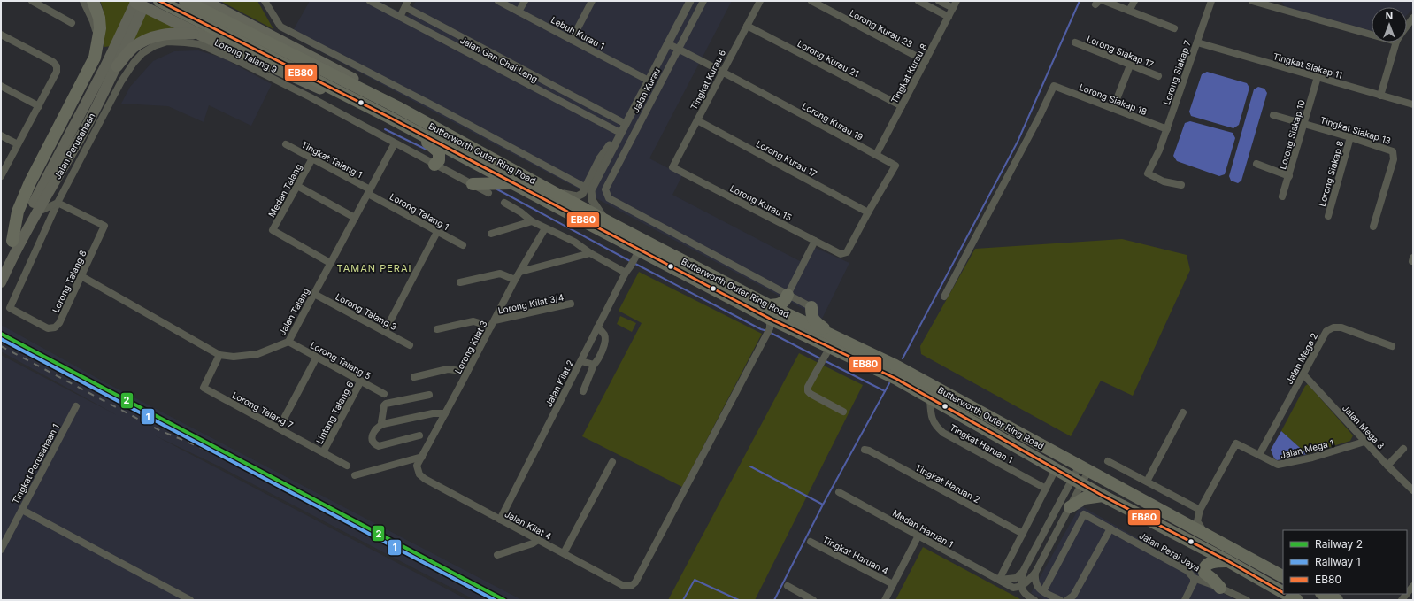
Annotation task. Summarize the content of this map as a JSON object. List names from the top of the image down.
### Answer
{
  "streets": {
    "highway": ["Butterworth Outer Ring Road"],
    "main road": ["Jalan Perusahaan"],
    "street": [
      "Lorong Kurau 23",
      "Lebuh Kurau 1",
      "Lorong Siakap 17",
      "Lorong Talang 9",
      "Lorong Kurau 21",
      "Jalan Gan Chai Leng",
      "Tingkat Siakap 11",
      "Lorong Siakap 7",
      "Tingkat Kurau 8",
      "Tingkat Kurau 6",
      "Jalan Kurau",
      "Lorong Siakap 18",
      "Lorong Kurau 19",
      "Tingkat Siakap 13",
      "Lorong Siakap 10",
      "Lorong Kurau 17",
      "Tingkat Talang 1",
      "Lorong Siakap 8",
      "Medan Talang",
      "Lorong Kurau 15",
      "Lorong Talang 1",
      "Lorong Talang 8",
      "Lorong Kilat 3/4",
      "Jalan Talang",
      "Lorong Talang 3",
      "Lorong Kilat 3",
      "Jalan Mega 2",
      "Lorong Talang 5",
      "Jalan Kilat 2",
      "Lorong Talang 7",
      "Lintang Talang 6",
      "Jalan Mega 3",
      "Tingkat Haruan 1",
      "Jalan Mega 1",
      "Tingkat Perusahaan 1",
      "Tingkat Haruan 2",
      "Jalan Kilat 4",
      "Medan Haruan 1",
      "Jalan Perai Jaya",
      "Tingkat Haruan 4"
    ]
  },
  "crossings": [
    ["Lorong Kurau 23", "Tingkat Kurau 8"],
    ["Lebuh Kurau 1", "Jalan Kurau"],
    ["Lorong Talang 9", "Lorong Talang 8"],
    ["Lorong Talang 9", "Jalan Talang"],
    ["Lorong Kurau 21", "Tingkat Kurau 8"],
    ["Lorong Kurau 21", "Tingkat Kurau 6"],
    ["Jalan Gan Chai Leng", "Jalan Kurau"],
    ["Tingkat Siakap 11", "Lorong Siakap 7"],
    ["Tingkat Siakap 11", "Lorong Siakap 10"],
    ["Lorong Siakap 7", "Lorong Siakap 18"],
    ["Tingkat Kurau 8", "Lorong Kurau 19"],
    ["Tingkat Kurau 6", "Lorong Kurau 19"],
    ["Tingkat Kurau 6", "Lorong Kurau 17"],
    ["Tingkat Kurau 6", "Lorong Kurau 15"],
    ["Jalan Kurau", "Lorong Kurau 19"],
    ["Jalan Kurau", "Butterworth Outer Ring Road"],
    ["Lorong Kurau 19", "Lorong Kurau 17"],
    ["Lorong Kurau 19", "Lorong Kurau 15"],
    ["Tingkat Siakap 13", "Lorong Siakap 10"],
    ["Tingkat Siakap 13", "Lorong Siakap 8"],
    ["Butterworth Outer Ring Road", "Jalan Kilat 2"],
    ["Butterworth Outer Ring Road", "Tingkat Haruan 1"],
    ["Butterworth Outer Ring Road", "Jalan Kilat 4"],
    ["Tingkat Talang 1", "Medan Talang"],
    ["Tingkat Talang 1", "Lorong Talang 1"],
    ["Tingkat Talang 1", "Jalan Talang"],
    ["Medan Talang", "Jalan Talang"],
    ["Lorong Talang 1", "Jalan Talang"],
    ["Lorong Talang 8", "Jalan Talang"],
    ["Lorong Kilat 3/4", "Lorong Kilat 3"],
    ["Jalan Talang", "Lorong Talang 3"],
    ["Jalan Talang", "Lorong Talang 5"],
    ["Jalan Talang", "Lorong Talang 7"],
    ["Lorong Kilat 3", "Jalan Kilat 4"],
    ["Jalan Mega 2", "Jalan Mega 3"],
    ["Jalan Mega 2", "Jalan Mega 1"],
    ["Lorong Talang 5", "Lintang Talang 6"],
    ["Jalan Kilat 2", "Jalan Kilat 4"],
    ["Lorong Talang 7", "Lintang Talang 6"],
    ["Jalan Mega 3", "Jalan Mega 1"]
  ],
  "districts": ["TAMAN PERAI"],
  "lines": ["transit line EB80", "rail line 2", "rail line 1"],
  "legend": ["Railway 2", "Railway 1", "EB80"],
  "north": "top"
}
